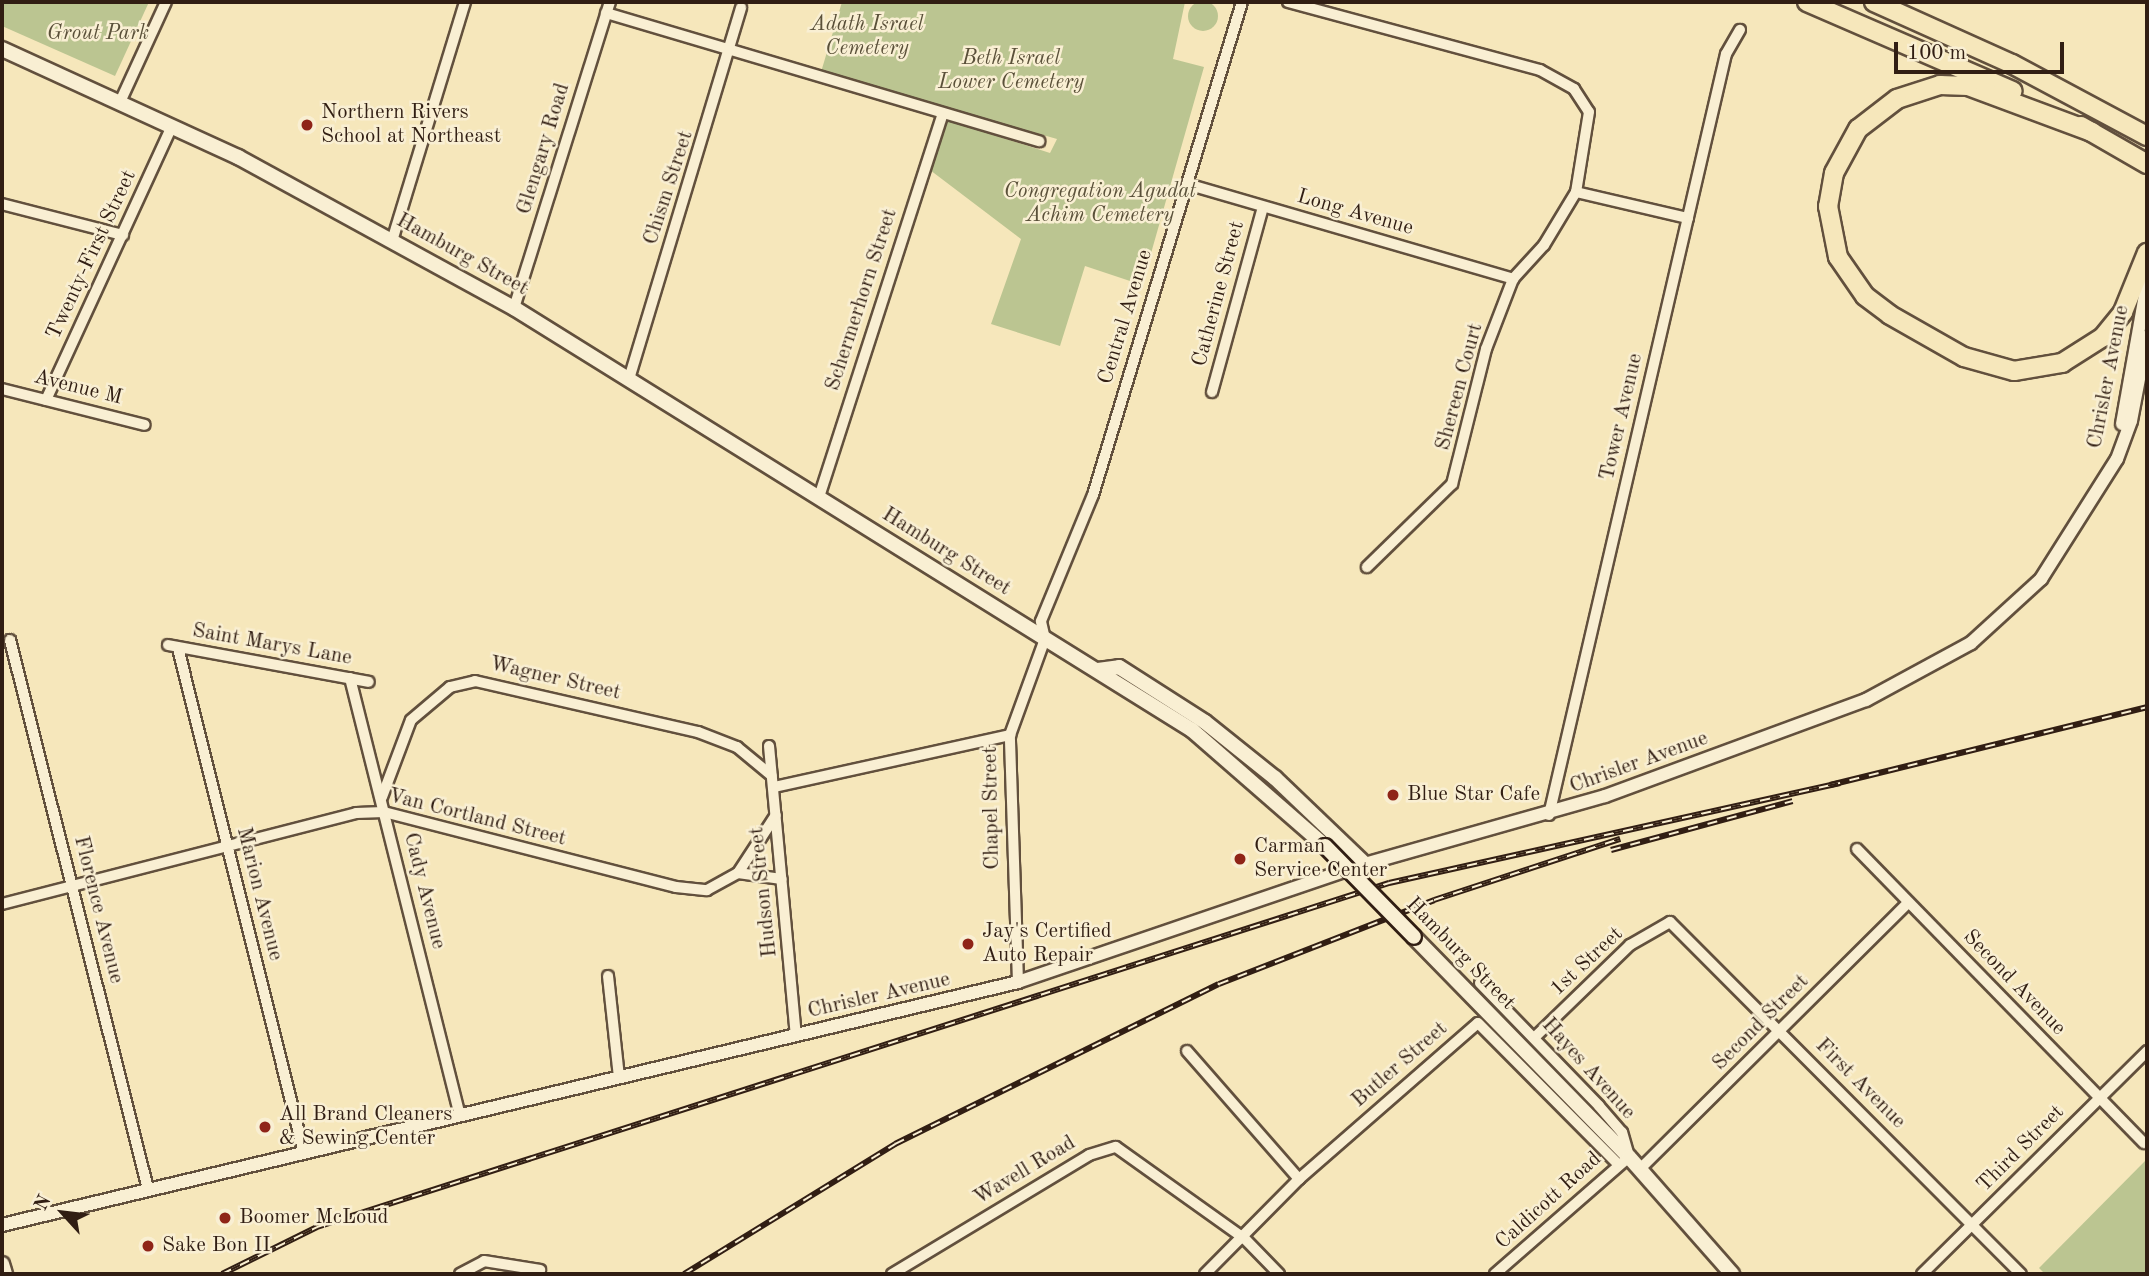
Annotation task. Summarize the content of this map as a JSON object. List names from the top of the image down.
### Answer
{
  "streets": {
    "main road": ["Hamburg Street"],
    "street": [
      "Glengary Road",
      "Chism Street",
      "Long Avenue",
      "Twenty-First Street",
      "Catherine Street",
      "Schermerhorn Street",
      "Central Avenue",
      "Chrisler Avenue",
      "Shereen Court",
      "Avenue M",
      "Tower Avenue",
      "Saint Marys Lane",
      "Wagner Street",
      "Chapel Street",
      "Van Cortland Street",
      "Cady Avenue",
      "Hudson Street",
      "Marion Avenue",
      "Florence Avenue",
      "1st Street",
      "Second Avenue",
      "Second Street",
      "Butler Street",
      "Hayes Avenue",
      "First Avenue",
      "Third Street",
      "Wavell Road",
      "Caldicott Road"
    ]
  },
  "crossings": [
    ["Glengary Road", "Hamburg Street"],
    ["Chism Street", "Hamburg Street"],
    ["Long Avenue", "Catherine Street"],
    ["Long Avenue", "Central Avenue"],
    ["Long Avenue", "Shereen Court"],
    ["Twenty-First Street", "Hamburg Street"],
    ["Twenty-First Street", "Avenue M"],
    ["Hamburg Street", "Schermerhorn Street"],
    ["Hamburg Street", "Central Avenue"],
    ["Hamburg Street", "Chapel Street"],
    ["Hamburg Street", "Second Street"],
    ["Hamburg Street", "Butler Street"],
    ["Hamburg Street", "Hayes Avenue"],
    ["Hamburg Street", "Caldicott Road"],
    ["Central Avenue", "Chapel Street"],
    ["Chrisler Avenue", "Tower Avenue"],
    ["Chrisler Avenue", "Chapel Street"],
    ["Chrisler Avenue", "Cady Avenue"],
    ["Chrisler Avenue", "Hudson Street"],
    ["Chrisler Avenue", "Marion Avenue"],
    ["Chrisler Avenue", "Florence Avenue"],
    ["Saint Marys Lane", "Cady Avenue"],
    ["Saint Marys Lane", "Marion Avenue"],
    ["Wagner Street", "Cady Avenue"],
    ["Wagner Street", "Hudson Street"],
    ["Van Cortland Street", "Cady Avenue"],
    ["Van Cortland Street", "Hudson Street"],
    ["Van Cortland Street", "Marion Avenue"],
    ["Van Cortland Street", "Florence Avenue"],
    ["1st Street", "Hayes Avenue"],
    ["1st Street", "First Avenue"],
    ["Second Avenue", "Second Street"],
    ["Second Avenue", "Third Street"],
    ["Second Street", "First Avenue"],
    ["Butler Street", "Hayes Avenue"],
    ["Butler Street", "Wavell Road"],
    ["Butler Street", "Caldicott Road"],
    ["Hayes Avenue", "Caldicott Road"],
    ["First Avenue", "Third Street"]
  ],
  "parks": [
    "Adath Israel Cemetery",
    "Grout Park",
    "Beth Israel Lower Cemetery",
    "Congregation Agudat Achim Cemetery"
  ],
  "places": [
    "Northern Rivers School at Northeast",
    "Blue Star Cafe",
    "Carman Service Center",
    "Jay's Certified Auto Repair",
    "All Brand Cleaners & Sewing Center",
    "Boomer McLoud",
    "Sake Bon II"
  ],
  "scale_bar": "100 m",
  "north": "top left"
}
